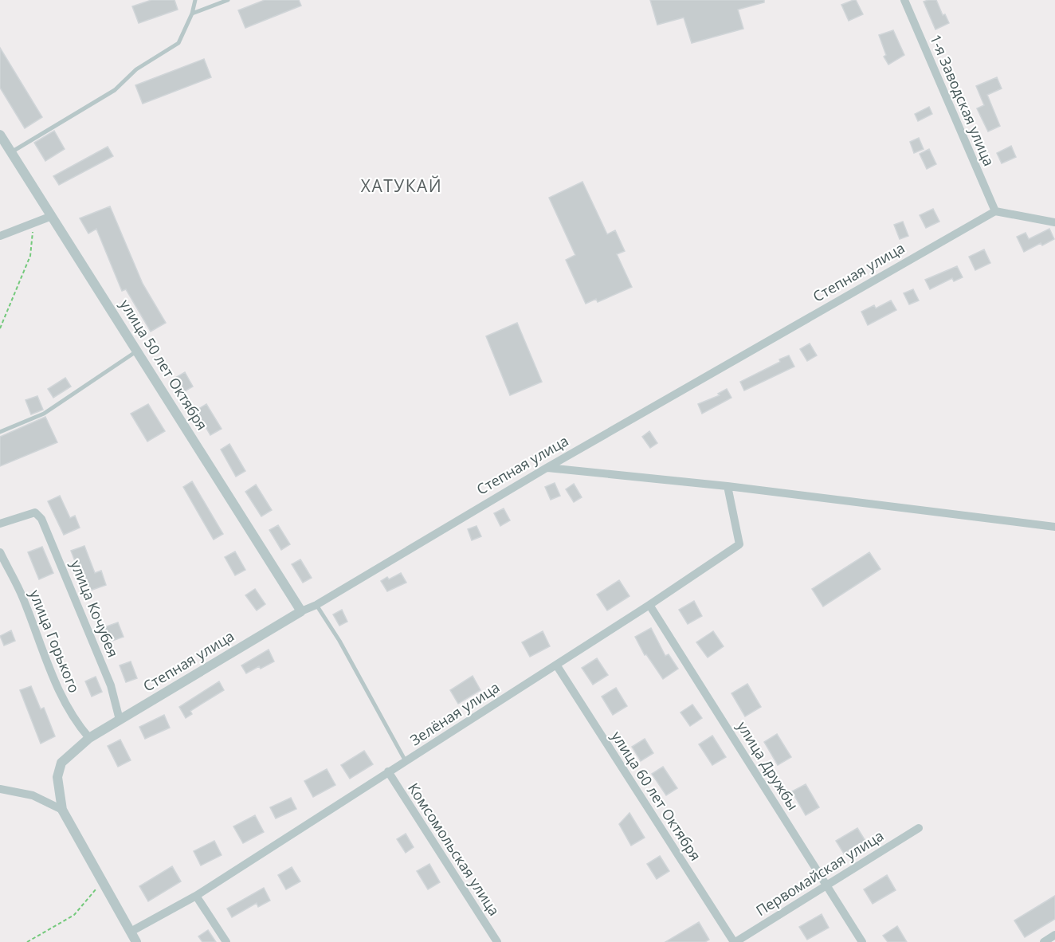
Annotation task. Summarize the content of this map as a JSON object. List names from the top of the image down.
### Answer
{
  "streets": {
    "street": [
      "1-я Заводская улица",
      "Степная улица",
      "улица 50 лет Октября",
      "улица Кочубея",
      "улица Горького",
      "Зелёная улица",
      "улица Дружбы",
      "улица 60 лет Октября",
      "Комсомольская улица",
      "Первомайская улица"
    ]
  },
  "crossings": [
    ["1-я Заводская улица", "Степная улица"],
    ["Степная улица", "улица 50 лет Октября"],
    ["Степная улица", "улица Кочубея"],
    ["Степная улица", "улица Горького"],
    ["Зелёная улица", "улица Дружбы"],
    ["Зелёная улица", "улица 60 лет Октября"],
    ["Зелёная улица", "Комсомольская улица"],
    ["улица Дружбы", "Первомайская улица"],
    ["улица 60 лет Октября", "Первомайская улица"]
  ],
  "districts": ["ХАТУКАЙ"]
}
